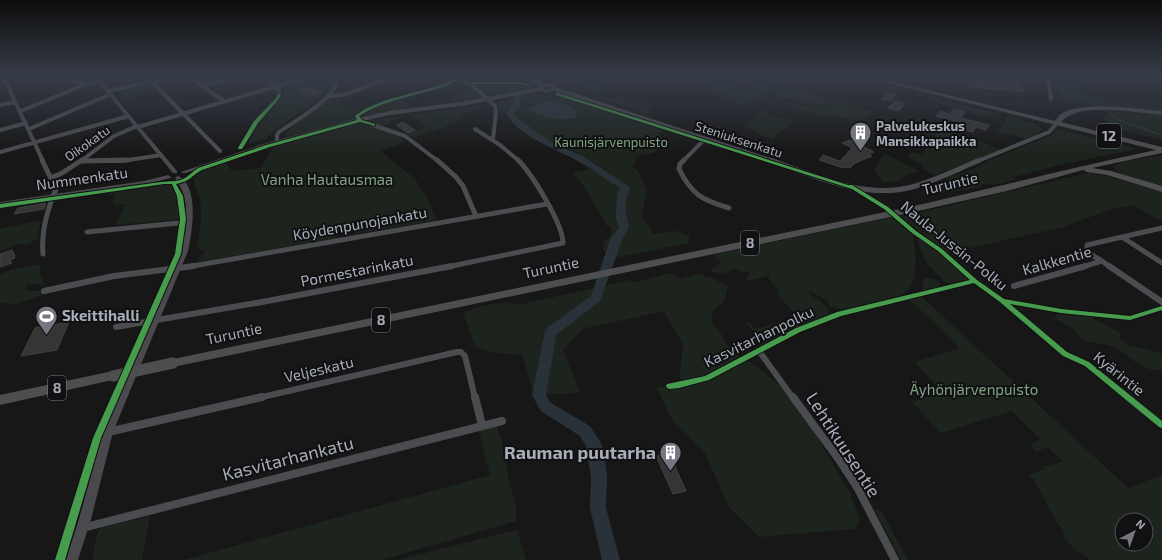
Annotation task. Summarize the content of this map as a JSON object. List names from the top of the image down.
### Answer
{
  "streets": {
    "highway": ["12", "Turuntie", "8"],
    "main road": ["Nummenkatu"],
    "street": [
      "Steniuksenkatu",
      "Oikokatu",
      "Köydenpunojankatu",
      "Kalkkentie",
      "Pormestarinkatu",
      "Veljeskatu",
      "Kyärintie",
      "Lehtikuusentie",
      "Kasvitarhankatu"
    ],
    "cycle path": ["Naula-Jussin-Polku"]
  },
  "crossings": [
    ["12", "Steniuksenkatu"],
    ["12", "8"],
    ["Turuntie", "8"],
    ["Köydenpunojankatu", "Pormestarinkatu"],
    ["Veljeskatu", "Kasvitarhankatu"]
  ],
  "parks": ["Kaunisjärvenpuisto", "Vanha Hautausmaa", "Äyhönjärvenpuisto"],
  "places": {
    "building": ["Palvelukeskus Mansikkapaikka", "Rauman puutarha"],
    "sports": ["Skeittihalli"]
  },
  "north": "top right"
}
